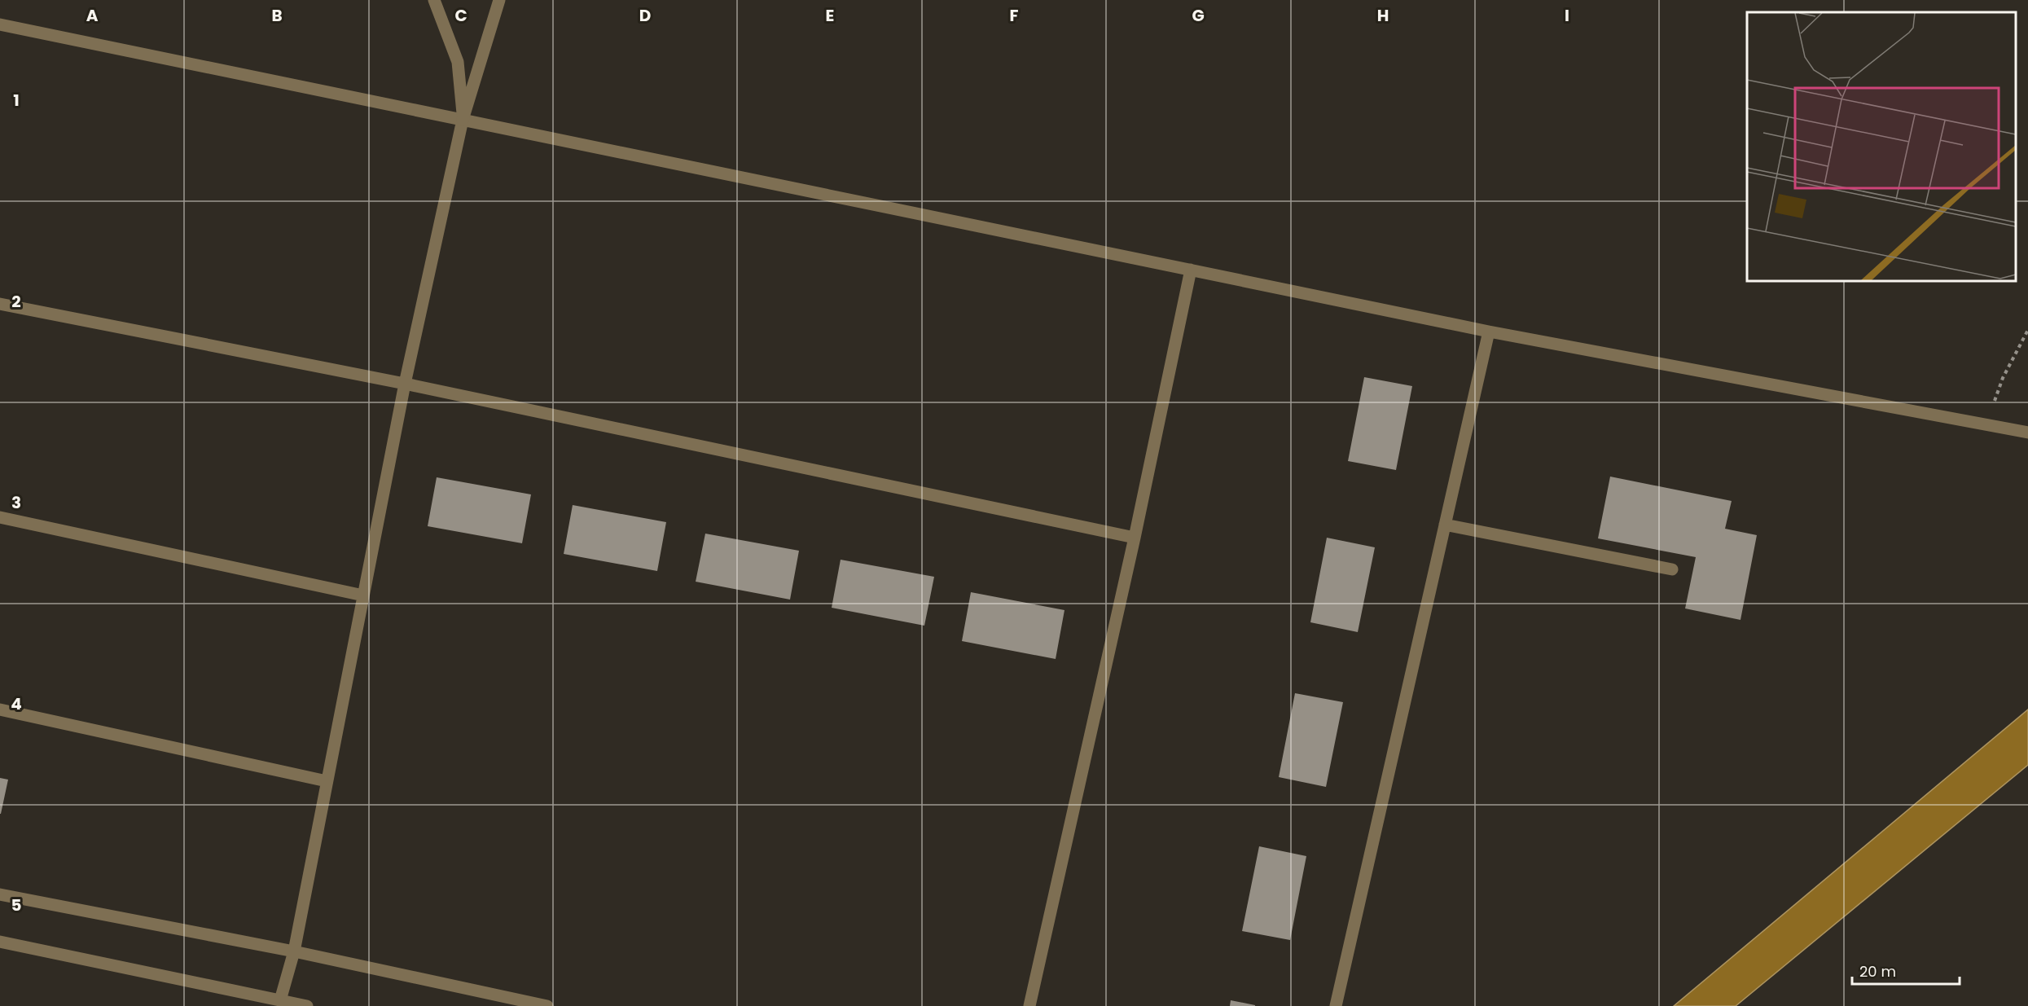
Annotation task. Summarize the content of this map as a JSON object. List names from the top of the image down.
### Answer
{
  "scale_bar": "20 m",
  "grid": {
    "columns": [
      "A",
      "B",
      "C",
      "D",
      "E",
      "F",
      "G",
      "H",
      "I"
    ],
    "rows": [
      "1",
      "2",
      "3",
      "4",
      "5"
    ]
  }
}
